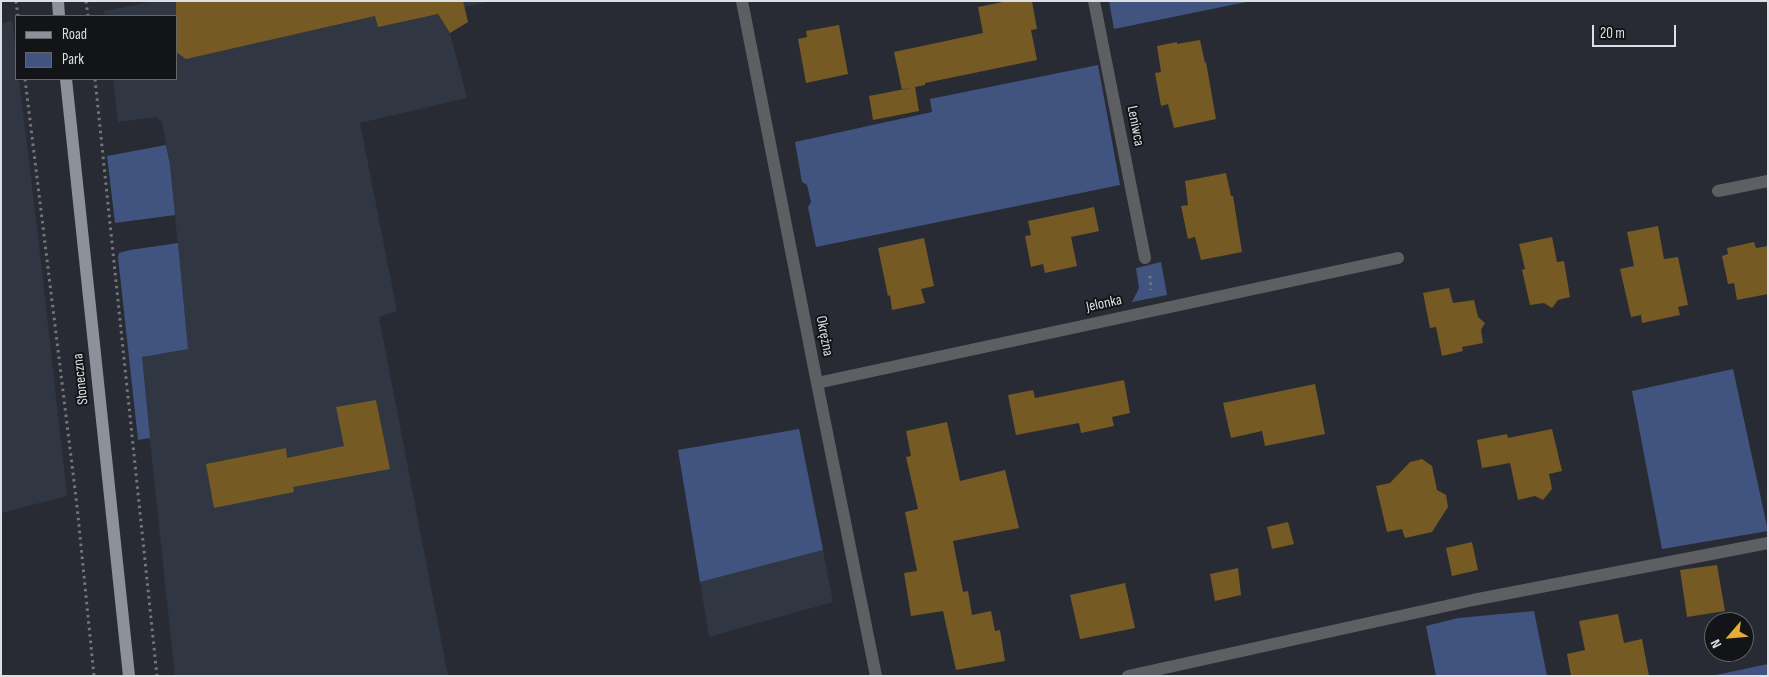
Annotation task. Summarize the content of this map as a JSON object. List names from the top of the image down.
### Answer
{
  "streets": {
    "main road": ["Słoneczna"],
    "street": ["Leniwca", "Jelonka", "Okrężna"]
  },
  "crossings": [
    ["Jelonka", "Okrężna"]
  ],
  "legend": ["Road", "Park"],
  "scale_bar": "20 m",
  "north": "bottom left"
}
